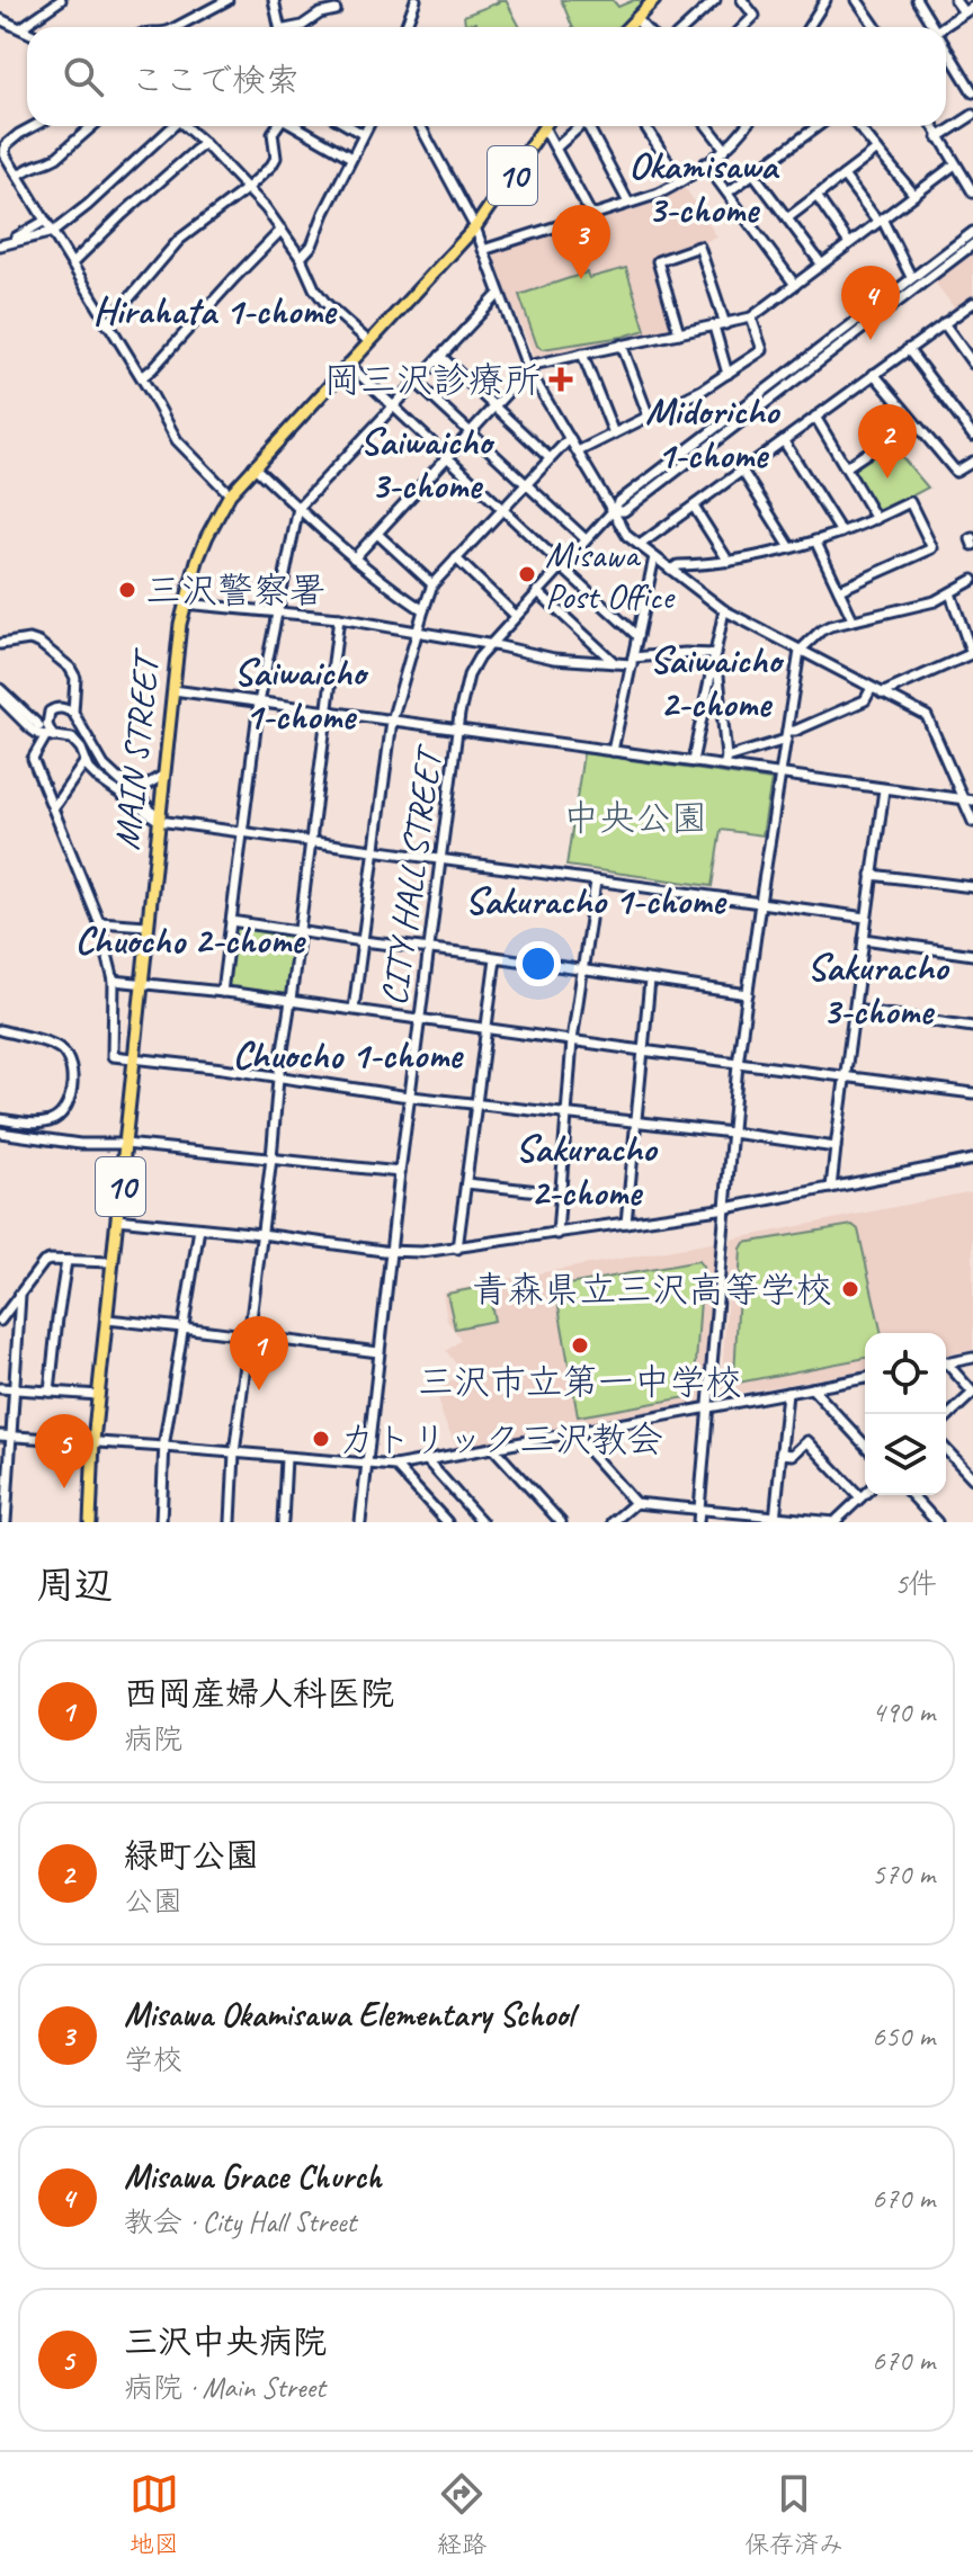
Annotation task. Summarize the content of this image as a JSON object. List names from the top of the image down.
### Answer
{
  "streets": {
    "main road": ["10", "MAIN STREET"],
    "street": ["CITY HALL STREET"]
  },
  "districts": [
    "Okamisawa 3-chome",
    "Hirahata 1-chome",
    "Midoricho 1-chome",
    "Saiwaicho 3-chome",
    "Saiwaicho 2-chome",
    "Saiwaicho 1-chome",
    "Sakuracho 1-chome",
    "Chuocho 2-chome",
    "Sakuracho 3-chome",
    "Chuocho 1-chome",
    "Sakuracho 2-chome"
  ],
  "parks": ["中央公園"],
  "places": {
    "health": ["岡三沢診療所"],
    "other": [
      "Misawa Post Office",
      "三沢警察署",
      "青森県立三沢高等学校",
      "三沢市立第一中学校",
      "カトリック三沢教会"
    ]
  },
  "page": {
    "search": "ここで検索",
    "pins": [
      "3",
      "4",
      "2",
      "1",
      "5"
    ],
    "heading": ["周辺", "5件"],
    "list": [
      {
        "mark": "1",
        "name": "西岡産婦人科医院",
        "note": "病院",
        "value": "490 m"
      },
      {
        "mark": "2",
        "name": "緑町公園",
        "note": "公園",
        "value": "570 m"
      },
      {
        "mark": "3",
        "name": "Misawa Okamisawa Elementary School",
        "note": "学校",
        "value": "650 m"
      },
      {
        "mark": "4",
        "name": "Misawa Grace Church",
        "note": "教会 · City Hall Street",
        "value": "670 m"
      },
      {
        "mark": "5",
        "name": "三沢中央病院",
        "note": "病院 · Main Street",
        "value": "670 m"
      }
    ],
    "nav": ["地図", "経路", "保存済み"]
  }
}
